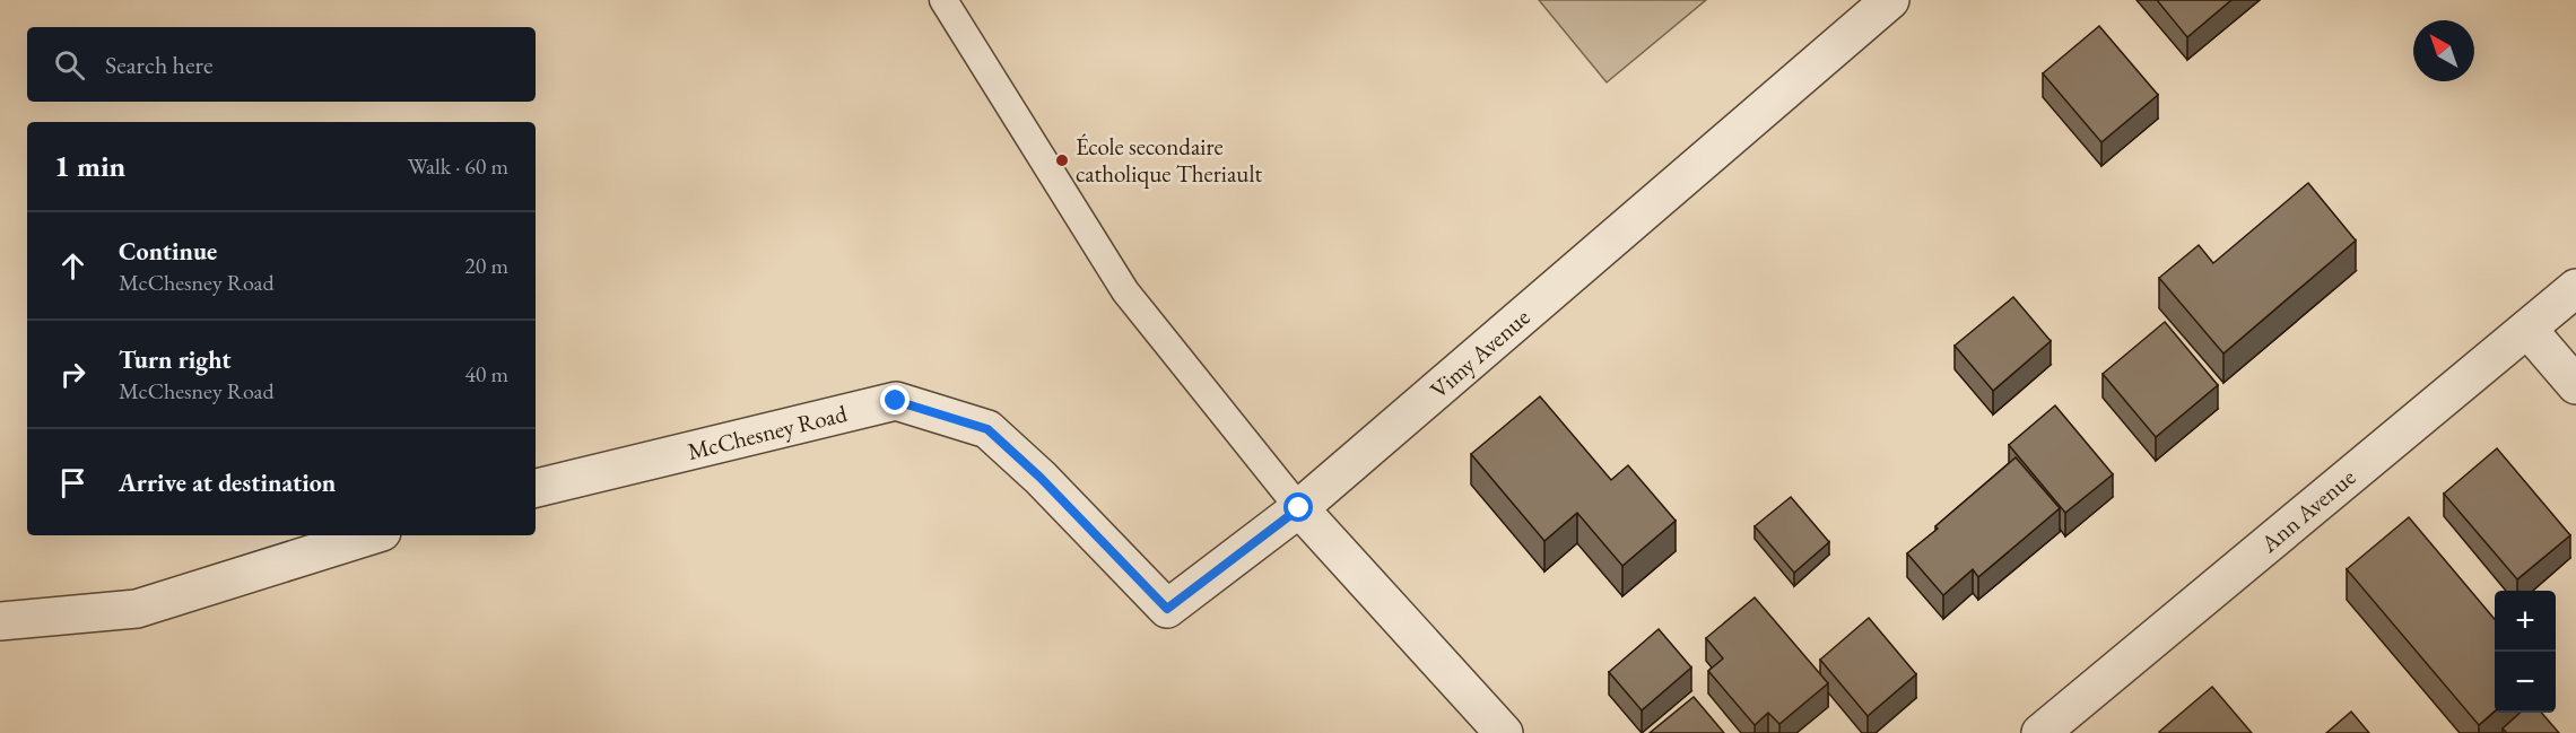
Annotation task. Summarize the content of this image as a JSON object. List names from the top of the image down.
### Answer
{
  "streets": {
    "street": ["Vimy Avenue", "McChesney Road", "Ann Avenue"]
  },
  "crossings": [
    ["Vimy Avenue", "McChesney Road"]
  ],
  "places": ["École secondaire catholique Theriault"],
  "north": "top left",
  "page": {
    "search": "Search here",
    "heading": ["1 min", "Walk · 60 m"],
    "list": [
      ["Continue", "McChesney Road", "20 m"],
      ["Turn right", "McChesney Road", "40 m"],
      "Arrive at destination"
    ],
    "map_buttons": ["+", "−"]
  }
}
